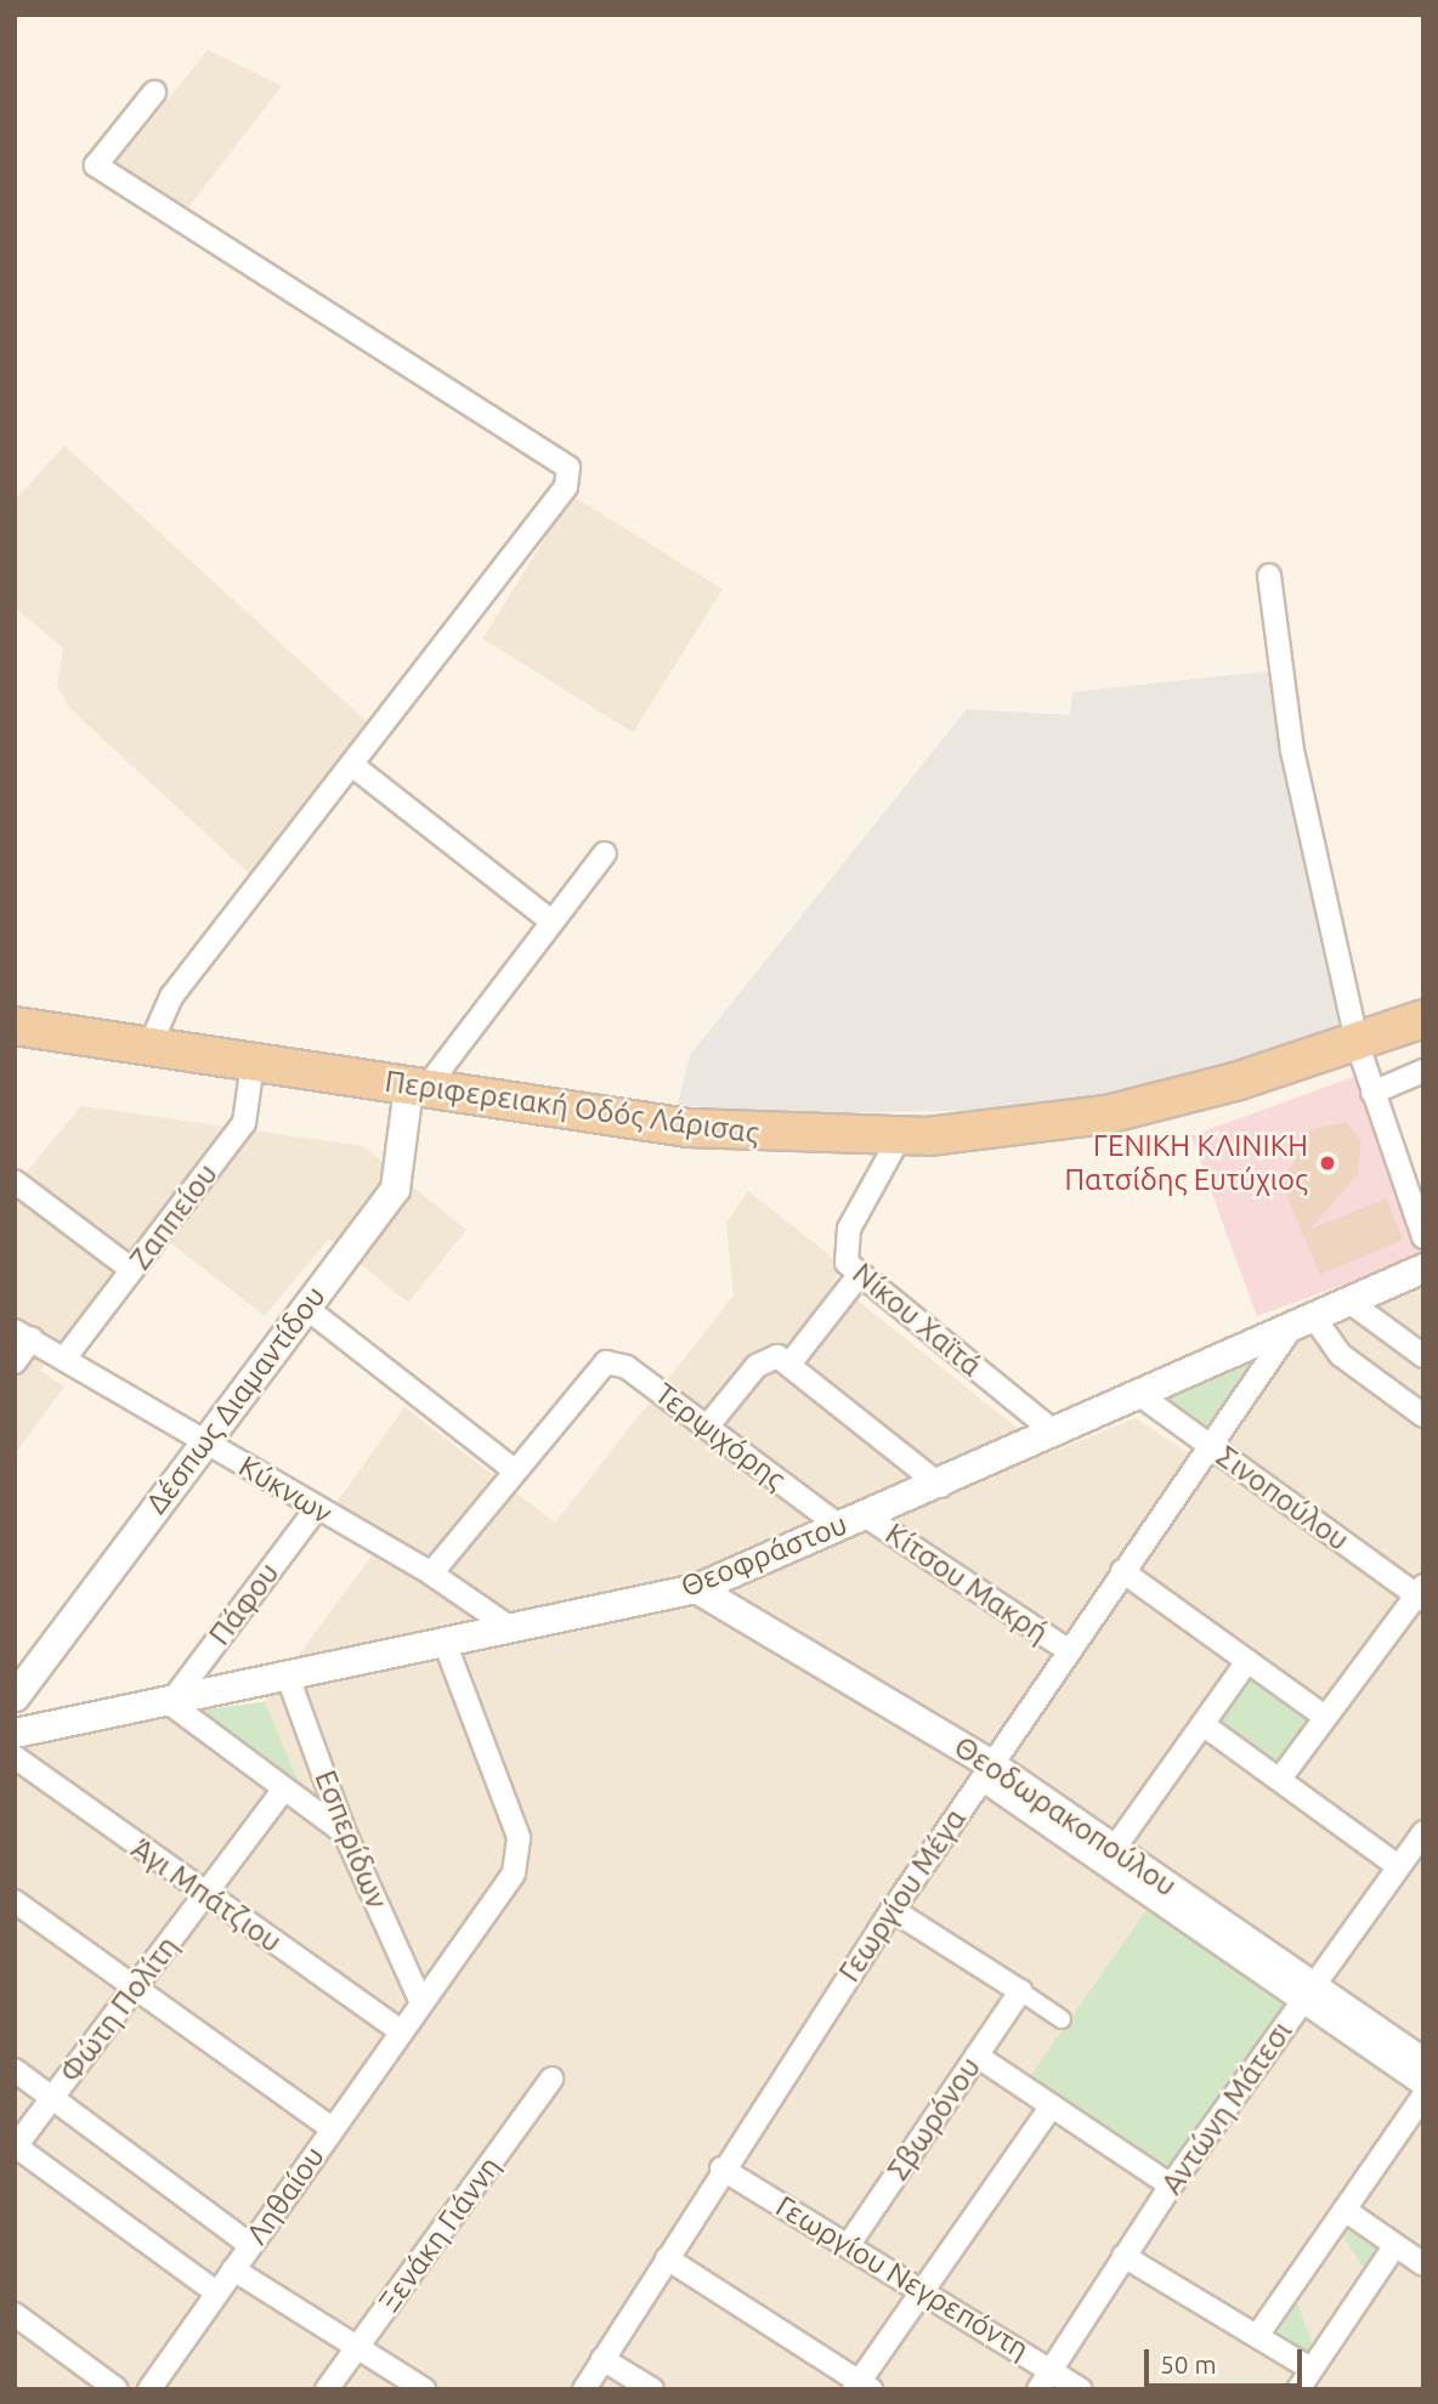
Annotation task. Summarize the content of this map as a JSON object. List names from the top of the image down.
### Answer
{
  "streets": {
    "highway": ["Περιφερειακή Οδός Λάρισας"],
    "street": [
      "Ζαππείου",
      "Νίκου Χαϊτά",
      "Δέσπως Διαμαντίδου",
      "Τερψιχόρης",
      "Κύκνων",
      "Σινοπούλου",
      "Θεοφράστου",
      "Κίτσου Μακρή",
      "Πάφου",
      "Θεοδωρακοπούλου",
      "Εσπερίδων",
      "Άγι Μπάτζιου",
      "Γεωργίου Μέγα",
      "Φώτη Πολίτη",
      "Αντώνη Μάτεσι",
      "Σβωρόνου",
      "Ληθαίου",
      "Ξενάκη Γιάννη",
      "Γεωργίου Νεγρεπόντη"
    ]
  },
  "crossings": [
    ["Περιφερειακή Οδός Λάρισας", "Ζαππείου"],
    ["Περιφερειακή Οδός Λάρισας", "Νίκου Χαϊτά"],
    ["Περιφερειακή Οδός Λάρισας", "Δέσπως Διαμαντίδου"],
    ["Ζαππείου", "Κύκνων"],
    ["Νίκου Χαϊτά", "Θεοφράστου"],
    ["Δέσπως Διαμαντίδου", "Κύκνων"],
    ["Τερψιχόρης", "Θεοφράστου"],
    ["Τερψιχόρης", "Κίτσου Μακρή"],
    ["Κύκνων", "Θεοφράστου"],
    ["Κύκνων", "Πάφου"],
    ["Σινοπούλου", "Θεοφράστου"],
    ["Σινοπούλου", "Γεωργίου Μέγα"],
    ["Θεοφράστου", "Κίτσου Μακρή"],
    ["Θεοφράστου", "Πάφου"],
    ["Θεοφράστου", "Θεοδωρακοπούλου"],
    ["Θεοφράστου", "Εσπερίδων"],
    ["Θεοφράστου", "Γεωργίου Μέγα"],
    ["Θεοφράστου", "Ληθαίου"],
    ["Κίτσου Μακρή", "Γεωργίου Μέγα"],
    ["Θεοδωρακοπούλου", "Γεωργίου Μέγα"],
    ["Θεοδωρακοπούλου", "Αντώνη Μάτεσι"],
    ["Εσπερίδων", "Ληθαίου"],
    ["Άγι Μπάτζιου", "Φώτη Πολίτη"],
    ["Άγι Μπάτζιου", "Ληθαίου"],
    ["Γεωργίου Μέγα", "Γεωργίου Νεγρεπόντη"],
    ["Αντώνη Μάτεσι", "Γεωργίου Νεγρεπόντη"],
    ["Σβωρόνου", "Γεωργίου Νεγρεπόντη"]
  ],
  "places": ["ΓΕΝΙΚΗ ΚΛΙΝΙΚΗ Πατσίδης Ευτύχιος"],
  "scale_bar": "50 m"
}
